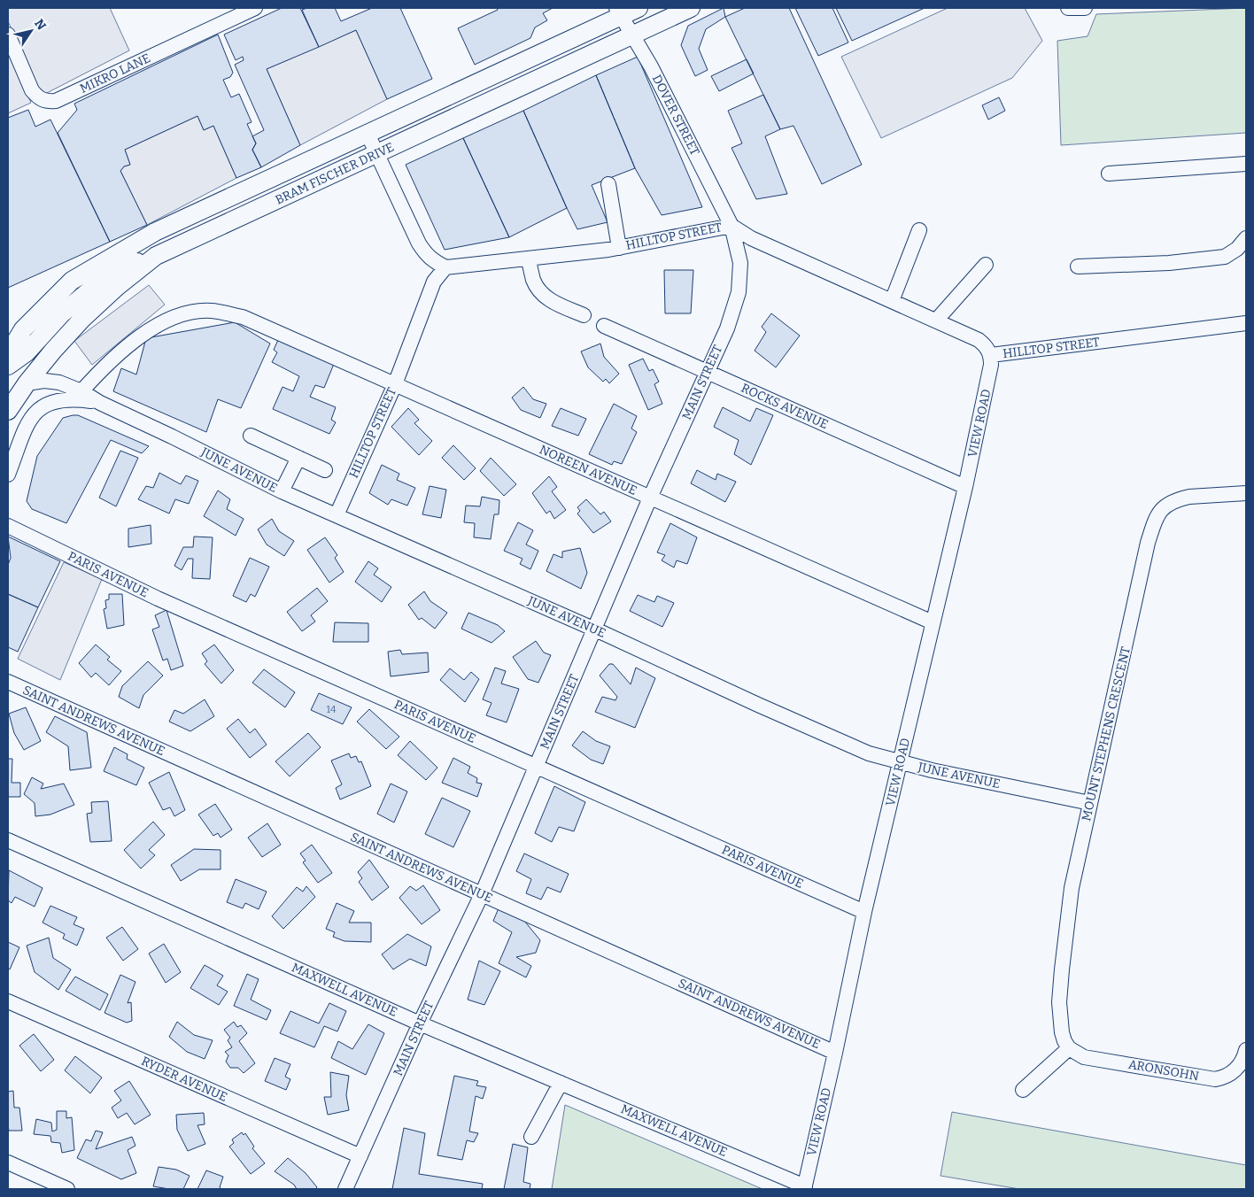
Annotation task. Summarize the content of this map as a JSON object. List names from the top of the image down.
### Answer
{
  "streets": {
    "main road": ["BRAM FISCHER DRIVE"],
    "street": [
      "MIKRO LANE",
      "DOVER STREET",
      "HILLTOP STREET",
      "MAIN STREET",
      "ROCKS AVENUE",
      "VIEW ROAD",
      "JUNE AVENUE",
      "NOREEN AVENUE",
      "PARIS AVENUE",
      "SAINT ANDREWS AVENUE",
      "MOUNT STEPHENS CRESCENT",
      "MAXWELL AVENUE",
      "ARONSOHN",
      "RYDER AVENUE"
    ]
  },
  "crossings": [
    ["DOVER STREET", "BRAM FISCHER DRIVE"],
    ["DOVER STREET", "HILLTOP STREET"],
    ["DOVER STREET", "MAIN STREET"],
    ["BRAM FISCHER DRIVE", "JUNE AVENUE"],
    ["HILLTOP STREET", "MAIN STREET"],
    ["HILLTOP STREET", "VIEW ROAD"],
    ["HILLTOP STREET", "JUNE AVENUE"],
    ["HILLTOP STREET", "NOREEN AVENUE"],
    ["MAIN STREET", "ROCKS AVENUE"],
    ["MAIN STREET", "JUNE AVENUE"],
    ["MAIN STREET", "NOREEN AVENUE"],
    ["MAIN STREET", "PARIS AVENUE"],
    ["MAIN STREET", "SAINT ANDREWS AVENUE"],
    ["MAIN STREET", "MAXWELL AVENUE"],
    ["MAIN STREET", "RYDER AVENUE"],
    ["ROCKS AVENUE", "VIEW ROAD"],
    ["VIEW ROAD", "JUNE AVENUE"],
    ["VIEW ROAD", "NOREEN AVENUE"],
    ["VIEW ROAD", "PARIS AVENUE"],
    ["VIEW ROAD", "SAINT ANDREWS AVENUE"],
    ["VIEW ROAD", "MAXWELL AVENUE"],
    ["JUNE AVENUE", "NOREEN AVENUE"],
    ["JUNE AVENUE", "MOUNT STEPHENS CRESCENT"],
    ["MOUNT STEPHENS CRESCENT", "ARONSOHN"]
  ],
  "house_numbers": ["14"],
  "north": "top right"
}
